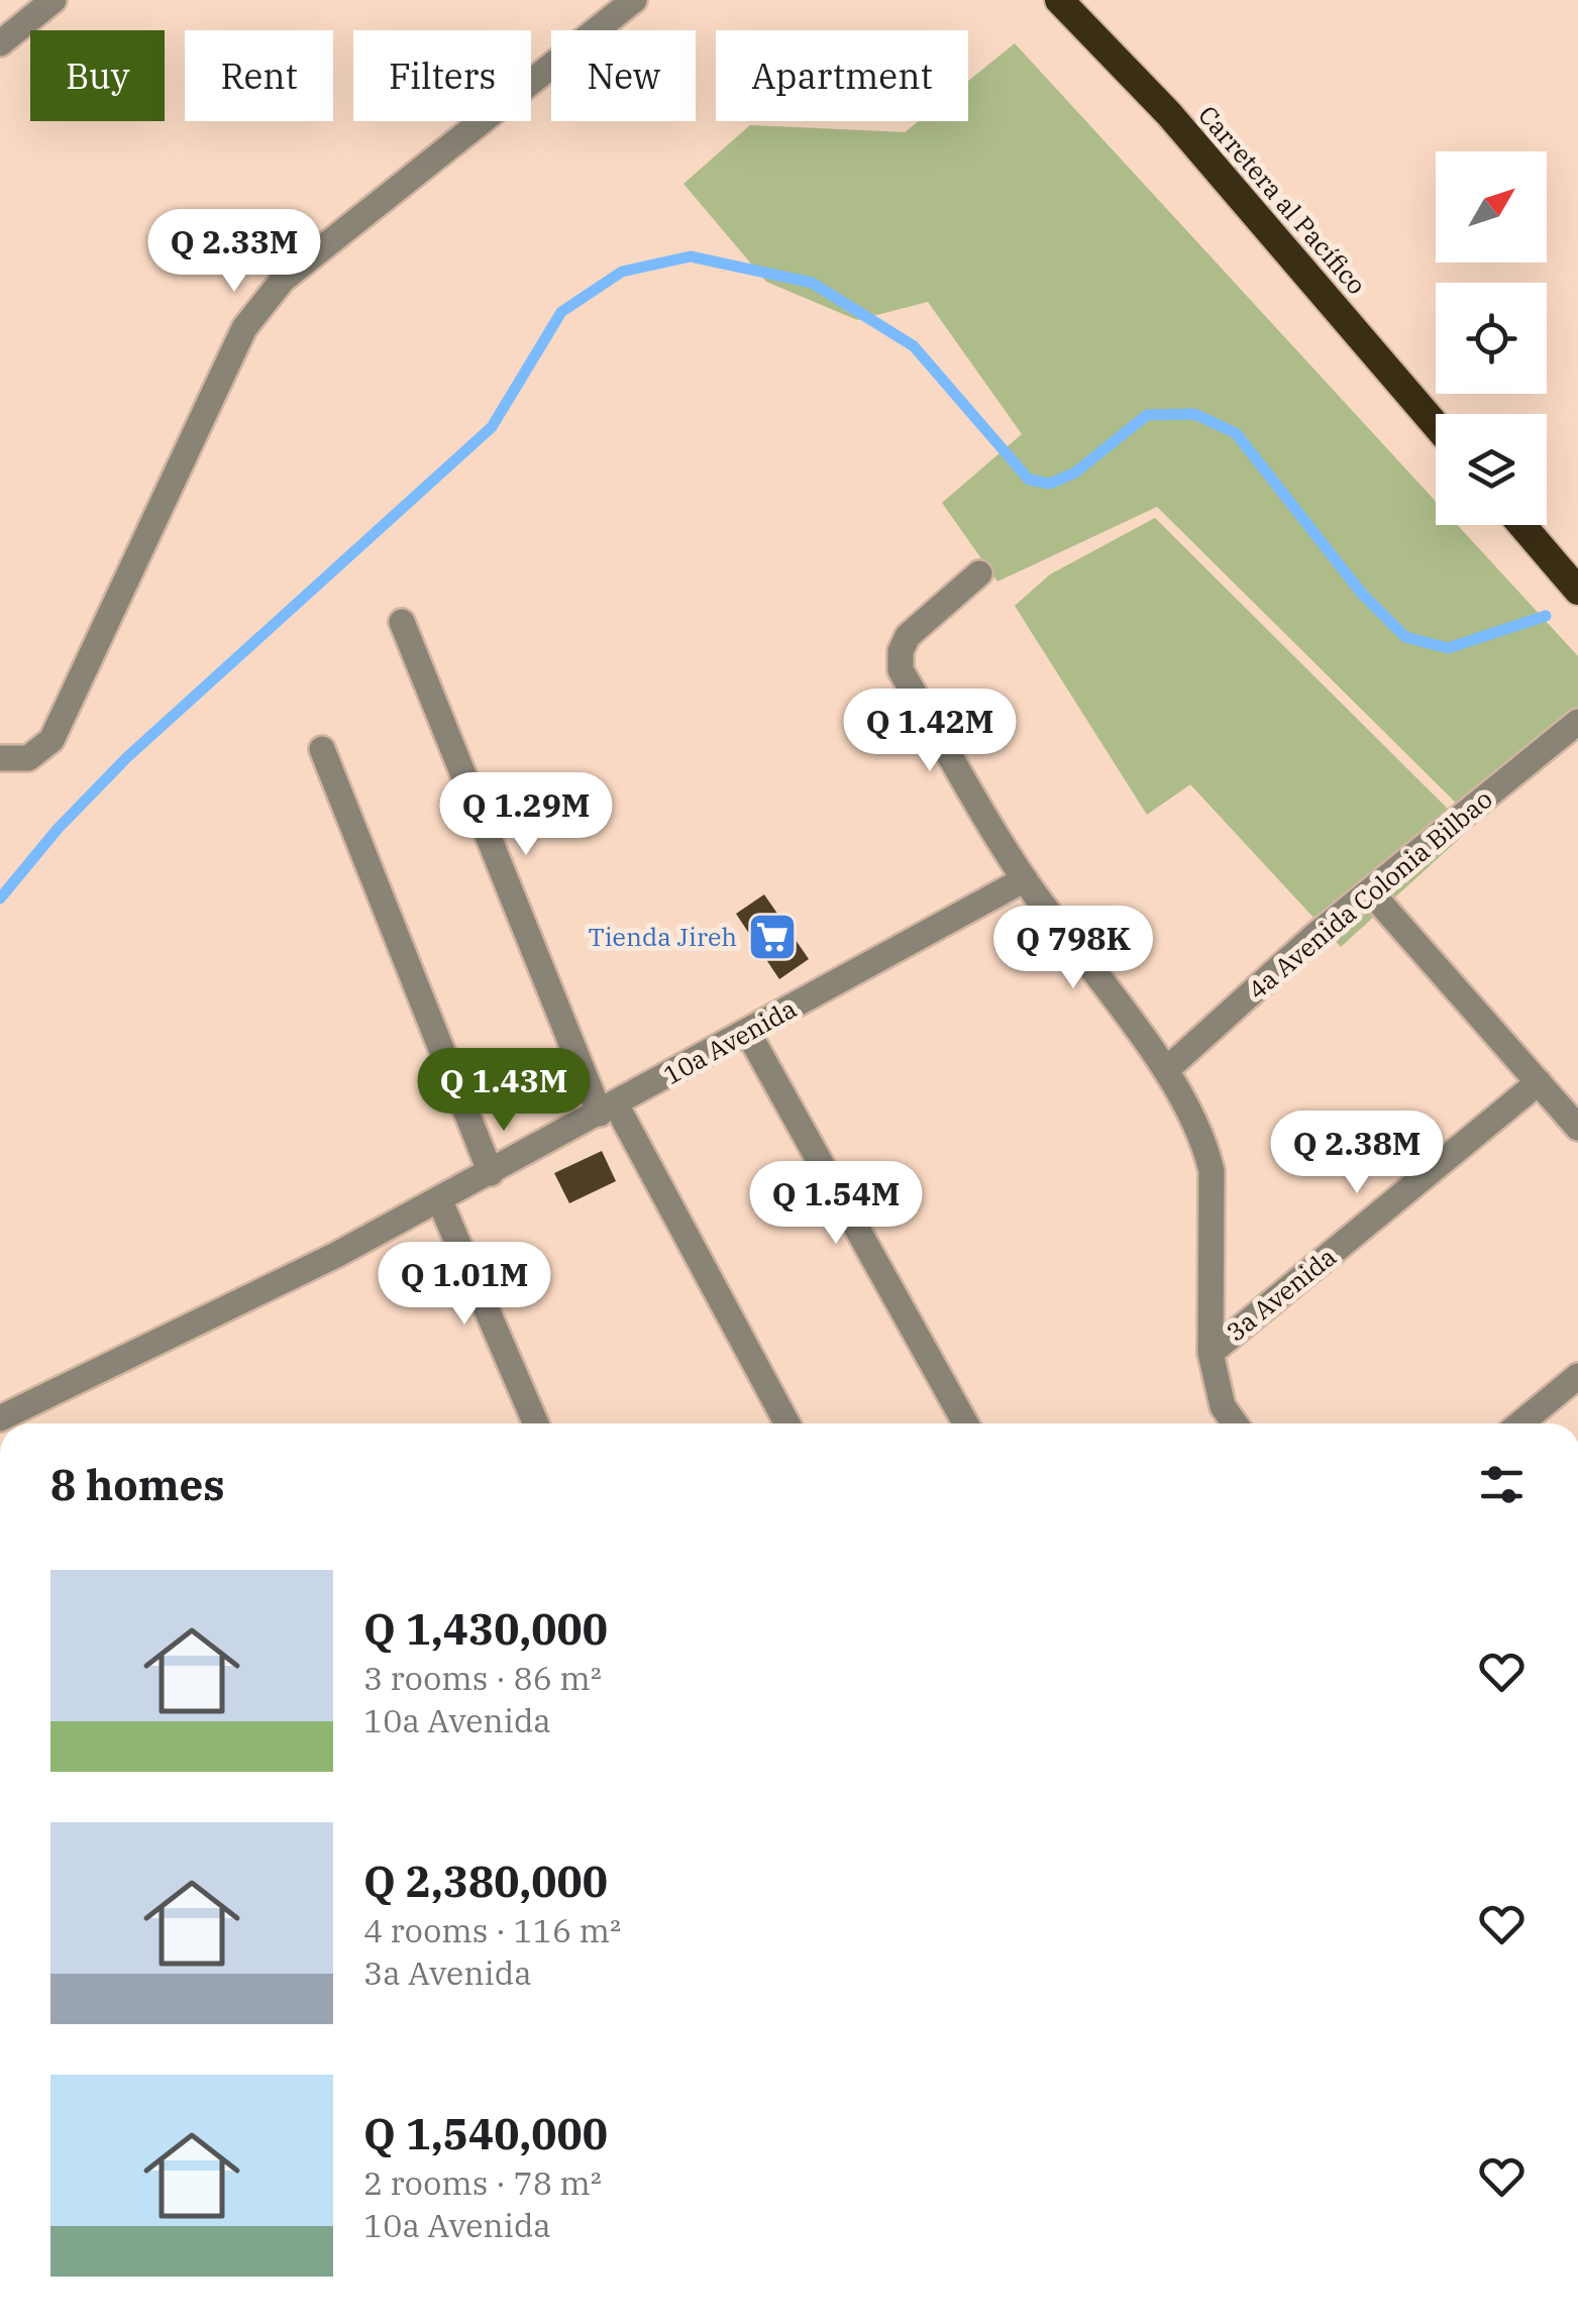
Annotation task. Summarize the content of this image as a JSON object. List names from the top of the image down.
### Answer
{
  "streets": {
    "highway": ["Carretera al Pacífico"],
    "street": ["4a Avenida Colonia Bilbao", "10a Avenida", "3a Avenida"]
  },
  "places": {
    "supermarket": ["Tienda Jireh"]
  },
  "north": "top right",
  "page": {
    "chip": [
      "Buy",
      "Rent",
      "Filters",
      "New",
      "Apartment"
    ],
    "price": [
      "Q 2.33M",
      "Q 1.42M",
      "Q 1.29M",
      "Q 798K",
      "Q 1.43M",
      "Q 2.38M",
      "Q 1.54M",
      "Q 1.01M"
    ],
    "heading": "8 homes",
    "list": [
      {
        "name": "Q 1,430,000",
        "note": "3 rooms · 86 m² · 10a Avenida"
      },
      {
        "name": "Q 2,380,000",
        "note": "4 rooms · 116 m² · 3a Avenida"
      },
      {
        "name": "Q 1,540,000",
        "note": "2 rooms · 78 m² · 10a Avenida"
      }
    ]
  }
}
